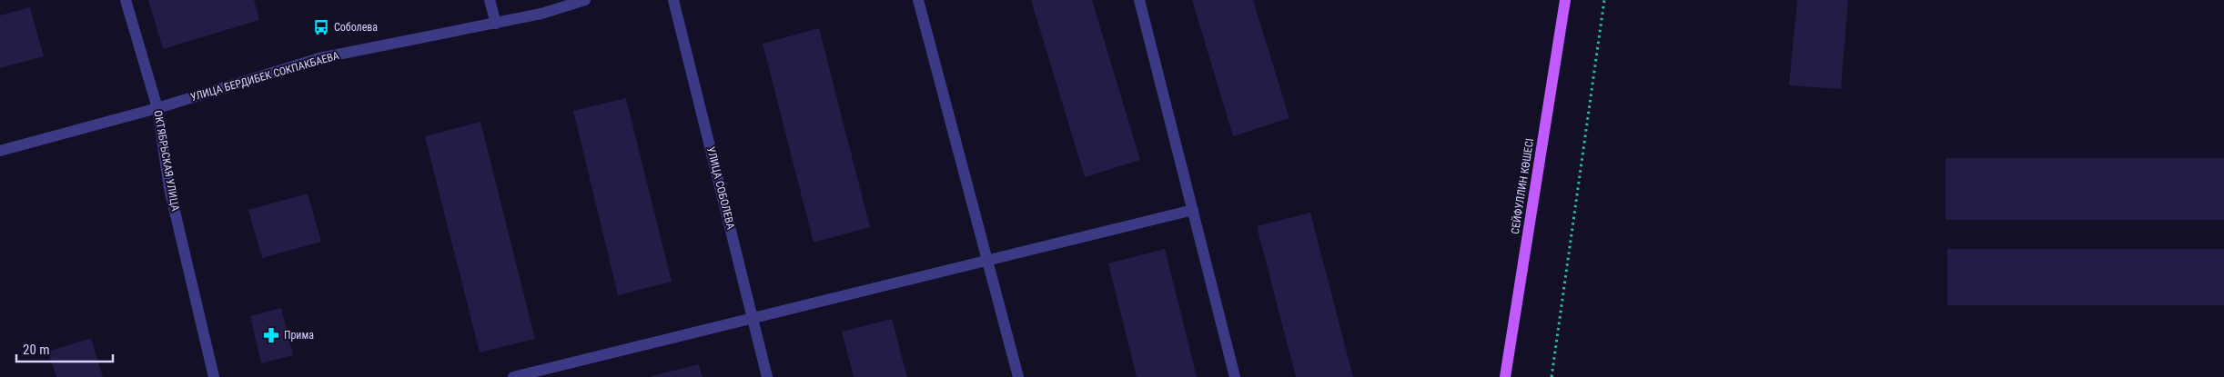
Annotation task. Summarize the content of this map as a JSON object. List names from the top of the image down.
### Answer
{
  "streets": {
    "main road": ["СЕЙФУЛЛИН КӨШЕСІ"],
    "street": ["УЛИЦА БЕРДИБЕК СОКПАКБАЕВА", "ОКТЯБРЬСКАЯ УЛИЦА", "УЛИЦА СОБОЛЕВА"]
  },
  "crossings": [
    ["УЛИЦА БЕРДИБЕК СОКПАКБАЕВА", "ОКТЯБРЬСКАЯ УЛИЦА"]
  ],
  "places": {
    "bus stop": ["Соболева"],
    "pharmacy": ["Прима"]
  },
  "scale_bar": "20 m"
}
